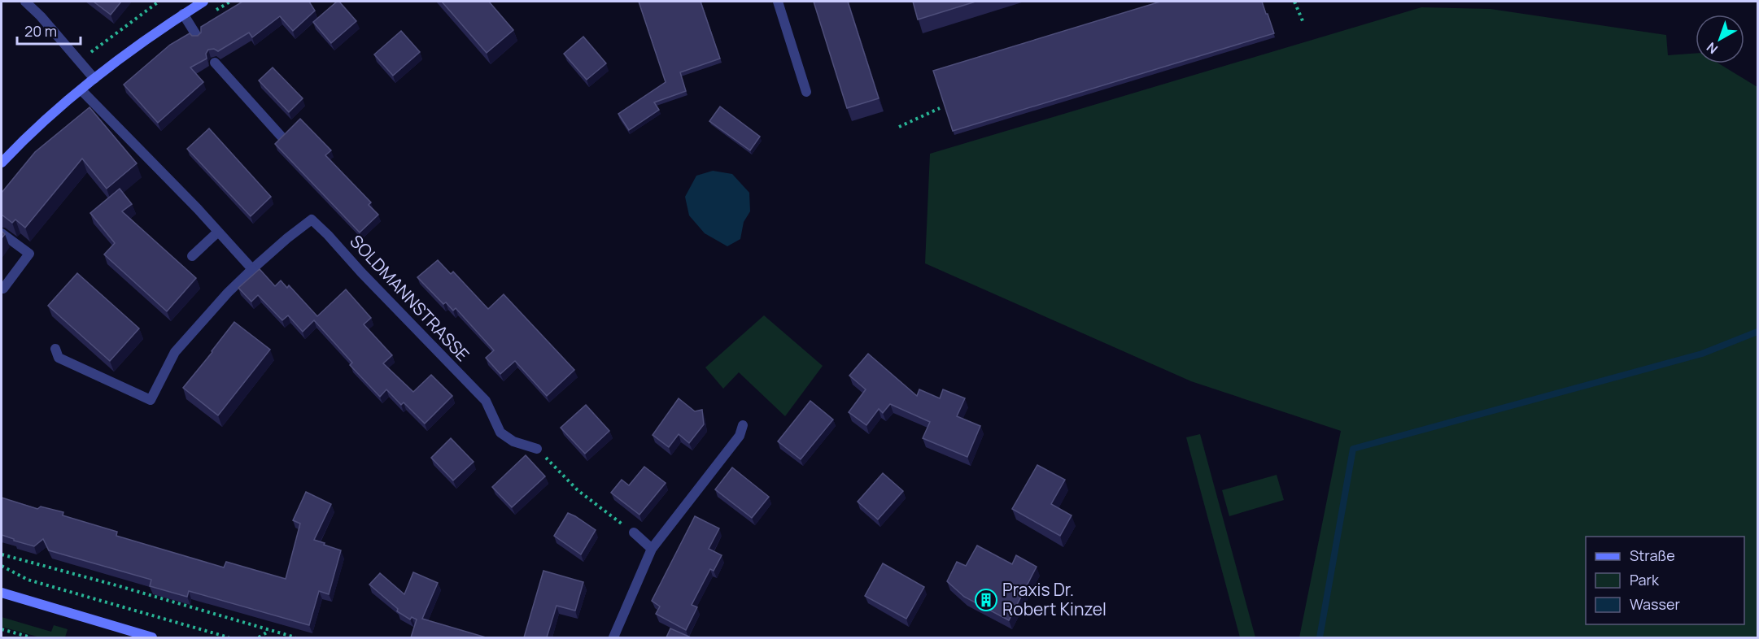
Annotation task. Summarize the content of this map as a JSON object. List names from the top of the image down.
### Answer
{
  "streets": {
    "street": ["SOLDMANNSTRASSE"]
  },
  "places": {
    "building": ["Praxis Dr. Robert Kinzel"]
  },
  "legend": ["Straße", "Park", "Wasser"],
  "scale_bar": "20 m",
  "north": "bottom left"
}
